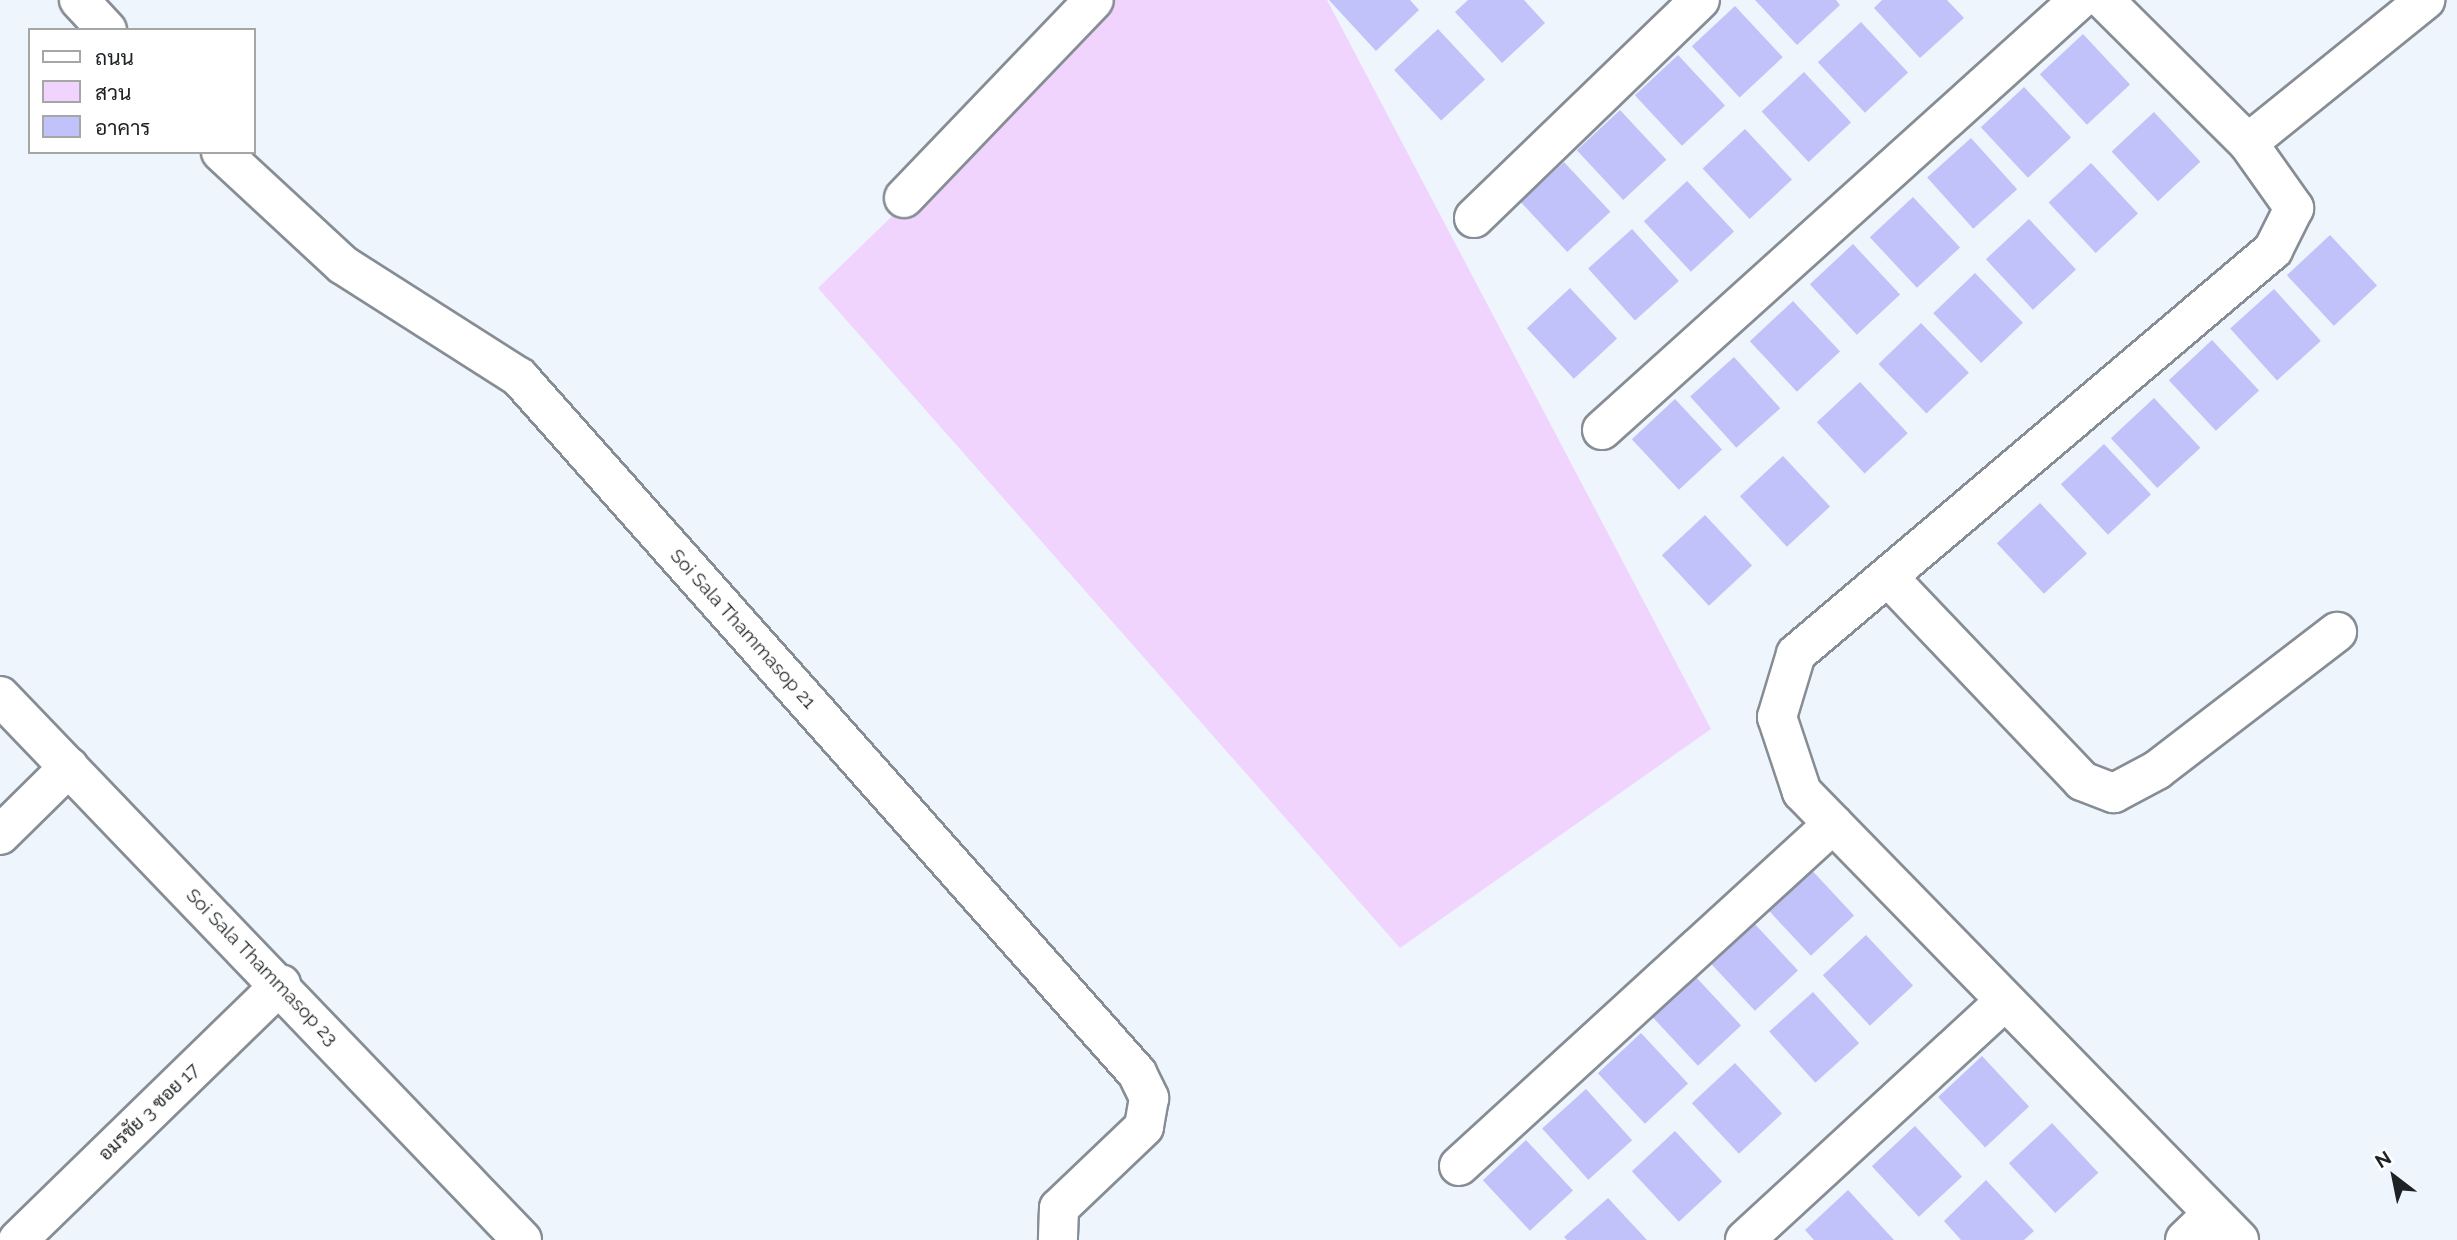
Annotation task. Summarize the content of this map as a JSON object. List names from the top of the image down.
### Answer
{
  "streets": {
    "street": ["Soi Sala Thammasop 21", "Soi Sala Thammasop 23", "อมรชัย 3 ซอย 17"]
  },
  "crossings": [
    ["Soi Sala Thammasop 23", "อมรชัย 3 ซอย 17"]
  ],
  "legend": ["ถนน", "สวน", "อาคาร"],
  "north": "top left"
}
